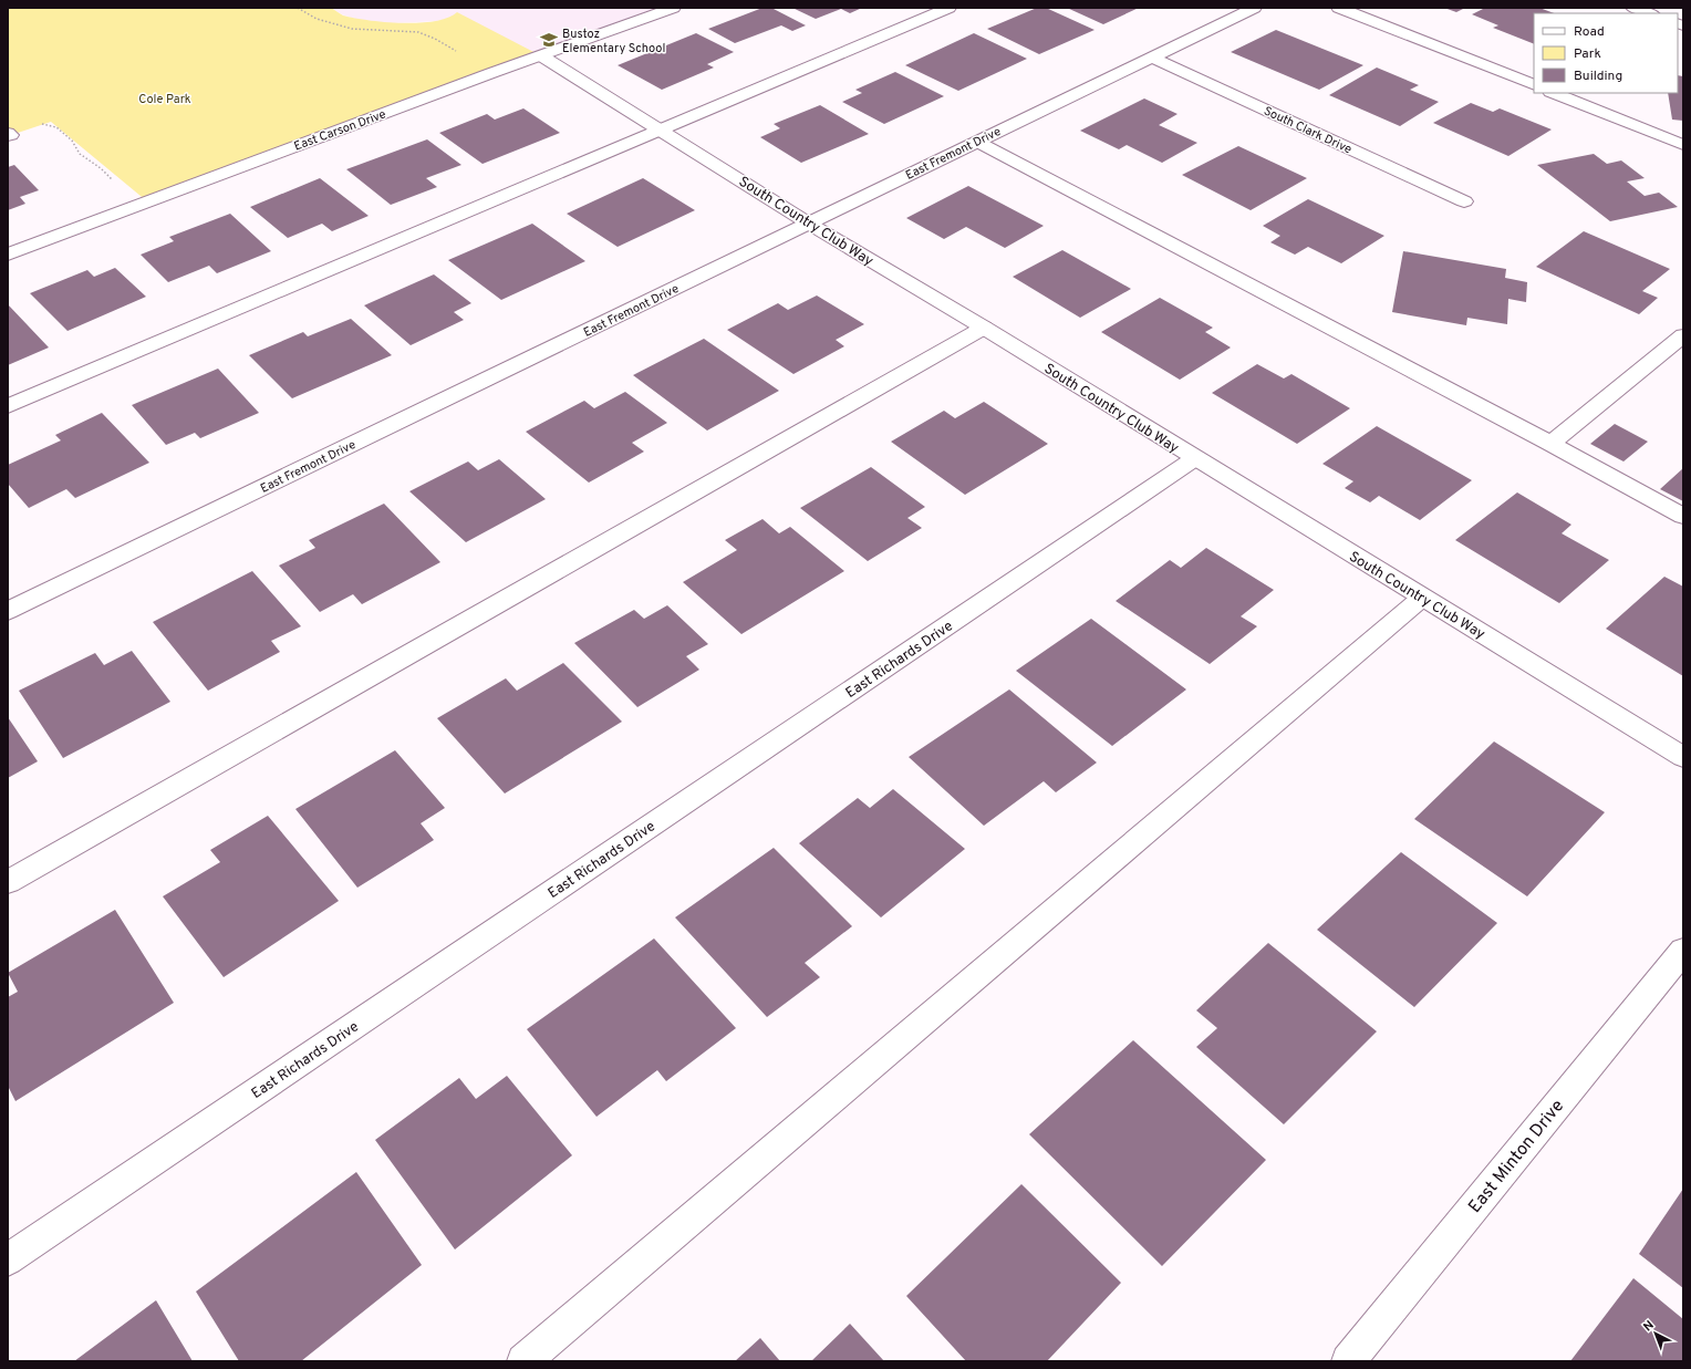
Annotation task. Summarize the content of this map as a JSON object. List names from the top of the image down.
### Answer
{
  "streets": {
    "street": [
      "East Carson Drive",
      "South Clark Drive",
      "East Fremont Drive",
      "South Country Club Way",
      "East Richards Drive",
      "East Minton Drive"
    ]
  },
  "crossings": [
    ["East Carson Drive", "South Country Club Way"],
    ["South Clark Drive", "East Fremont Drive"],
    ["East Fremont Drive", "South Country Club Way"],
    ["South Country Club Way", "East Richards Drive"]
  ],
  "parks": ["Cole Park"],
  "places": {
    "school or university": ["Bustoz Elementary School"]
  },
  "legend": ["Road", "Park", "Building"],
  "north": "top left"
}
